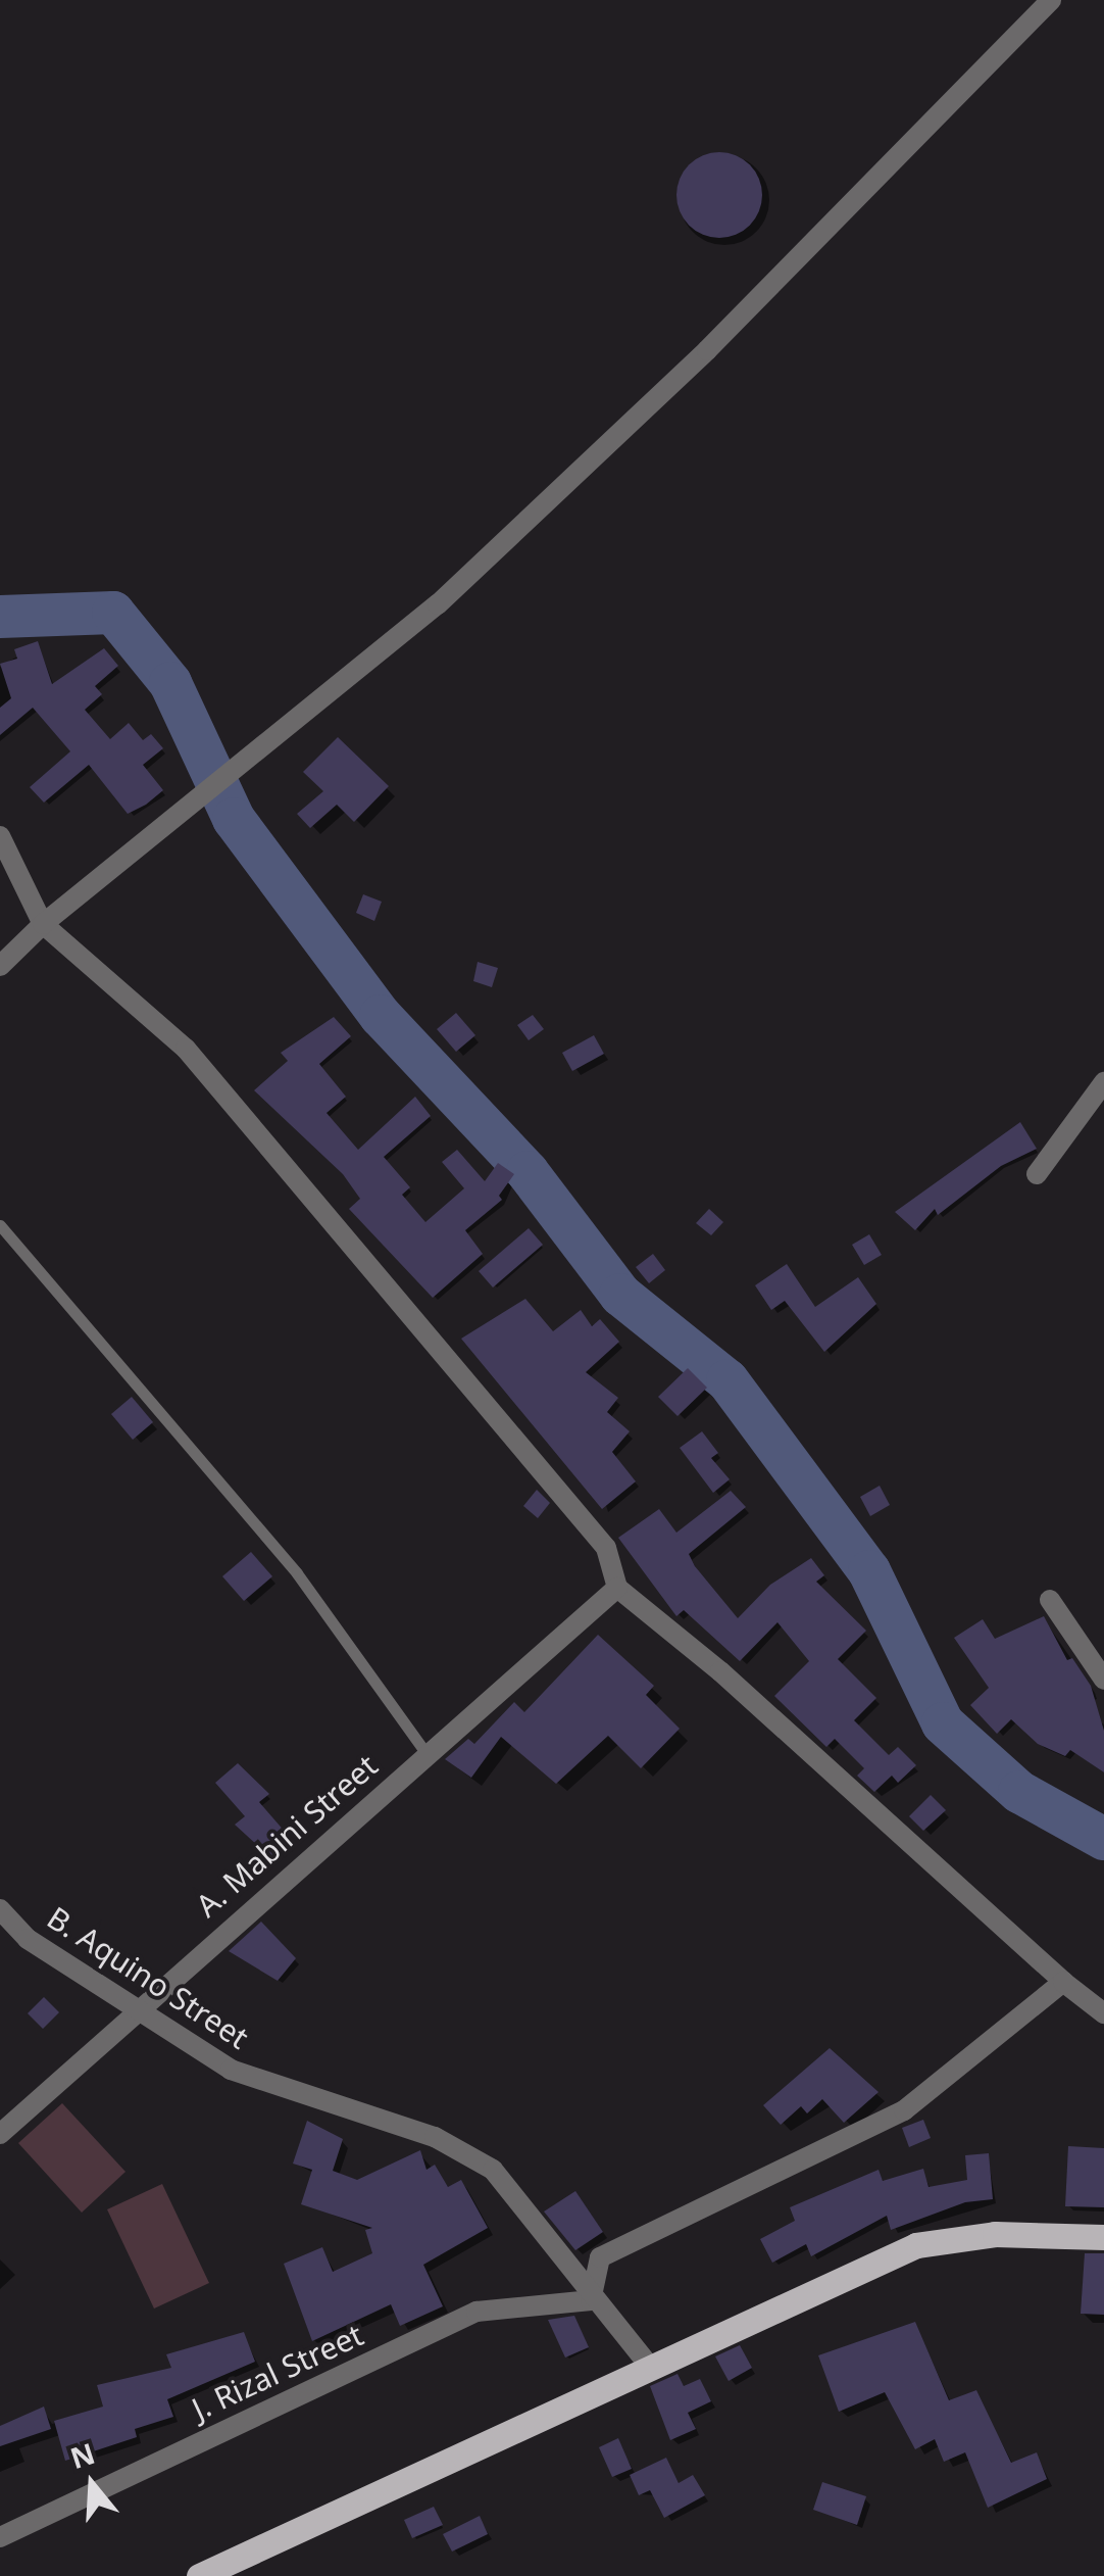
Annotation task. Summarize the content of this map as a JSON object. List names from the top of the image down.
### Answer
{
  "streets": {
    "street": ["A. Mabini Street", "B. Aquino Street", "J. Rizal Street"]
  },
  "crossings": [
    ["A. Mabini Street", "B. Aquino Street"],
    ["B. Aquino Street", "J. Rizal Street"]
  ],
  "north": "top"
}
